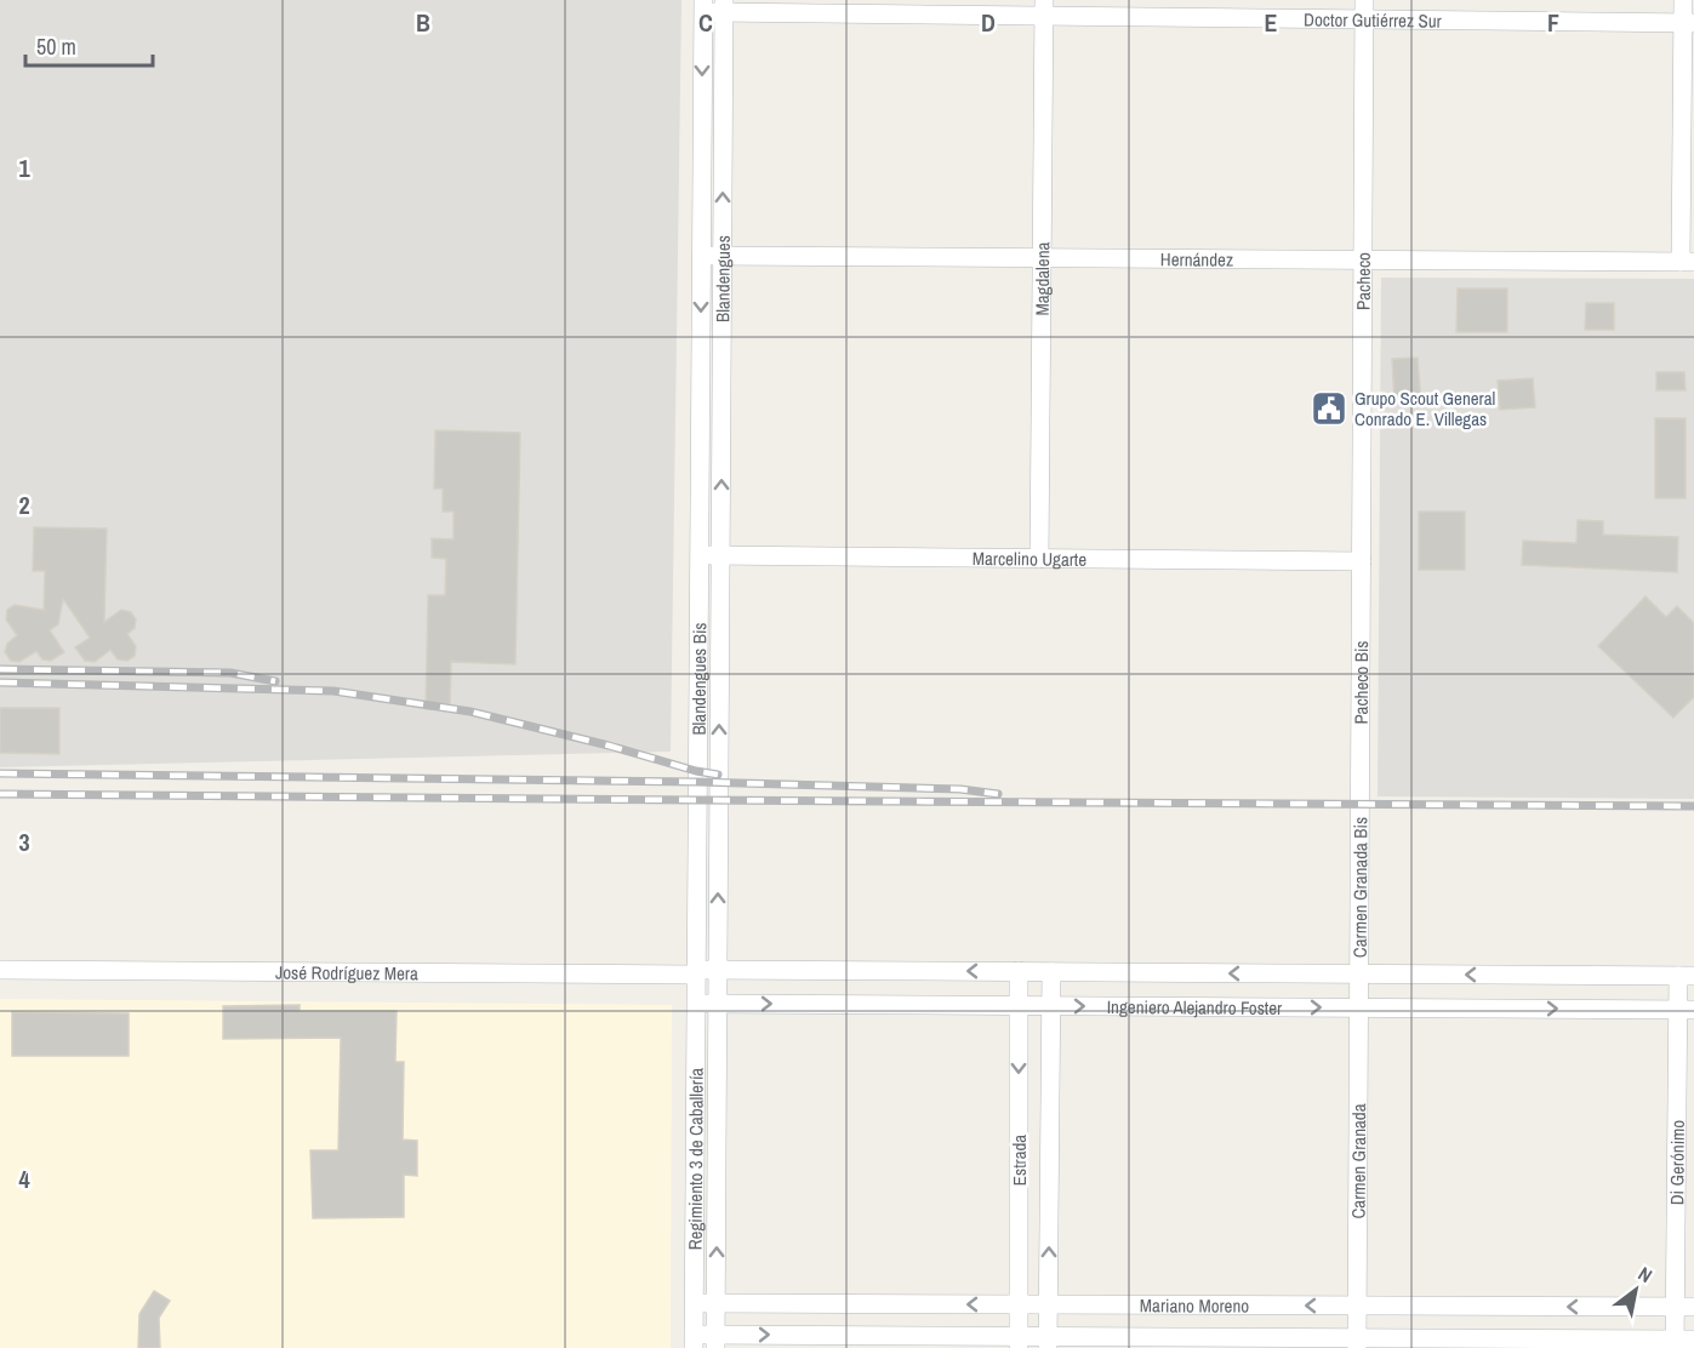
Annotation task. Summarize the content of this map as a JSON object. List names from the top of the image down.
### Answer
{
  "streets": {
    "street": [
      "Doctor Gutiérrez Sur",
      "Hernández",
      "Blandengues",
      "Magdalena",
      "Pacheco",
      "Marcelino Ugarte",
      "Blandengues Bis",
      "Pacheco Bis",
      "Carmen Granada Bis",
      "José Rodríguez Mera",
      "Ingeniero Alejandro Foster",
      "Regimiento 3 de Caballería",
      "Estrada",
      "Carmen Granada",
      "Di Gerónimo",
      "Mariano Moreno"
    ]
  },
  "crossings": [
    ["Doctor Gutiérrez Sur", "Blandengues"],
    ["Doctor Gutiérrez Sur", "Magdalena"],
    ["Doctor Gutiérrez Sur", "Pacheco"],
    ["Hernández", "Blandengues"],
    ["Hernández", "Magdalena"],
    ["Hernández", "Pacheco"],
    ["Blandengues", "Marcelino Ugarte"],
    ["Blandengues", "Blandengues Bis"],
    ["Magdalena", "Marcelino Ugarte"],
    ["Pacheco", "Marcelino Ugarte"],
    ["Pacheco", "Pacheco Bis"],
    ["Marcelino Ugarte", "Blandengues Bis"],
    ["Marcelino Ugarte", "Pacheco Bis"],
    ["Blandengues Bis", "José Rodríguez Mera"],
    ["Blandengues Bis", "Ingeniero Alejandro Foster"],
    ["Blandengues Bis", "Regimiento 3 de Caballería"],
    ["Pacheco Bis", "Carmen Granada Bis"],
    ["Carmen Granada Bis", "Ingeniero Alejandro Foster"],
    ["Carmen Granada Bis", "Carmen Granada"],
    ["José Rodríguez Mera", "Ingeniero Alejandro Foster"],
    ["José Rodríguez Mera", "Regimiento 3 de Caballería"],
    ["Ingeniero Alejandro Foster", "Regimiento 3 de Caballería"],
    ["Ingeniero Alejandro Foster", "Estrada"],
    ["Ingeniero Alejandro Foster", "Carmen Granada"],
    ["Ingeniero Alejandro Foster", "Di Gerónimo"],
    ["Regimiento 3 de Caballería", "Mariano Moreno"],
    ["Estrada", "Mariano Moreno"],
    ["Carmen Granada", "Mariano Moreno"],
    ["Di Gerónimo", "Mariano Moreno"]
  ],
  "places": {
    "public building": ["Grupo Scout General Conrado E. Villegas"]
  },
  "scale_bar": "50 m",
  "north": "top right",
  "grid": {
    "columns": [
      "B",
      "C",
      "D",
      "E",
      "F"
    ],
    "rows": [
      "1",
      "2",
      "3",
      "4"
    ]
  }
}
